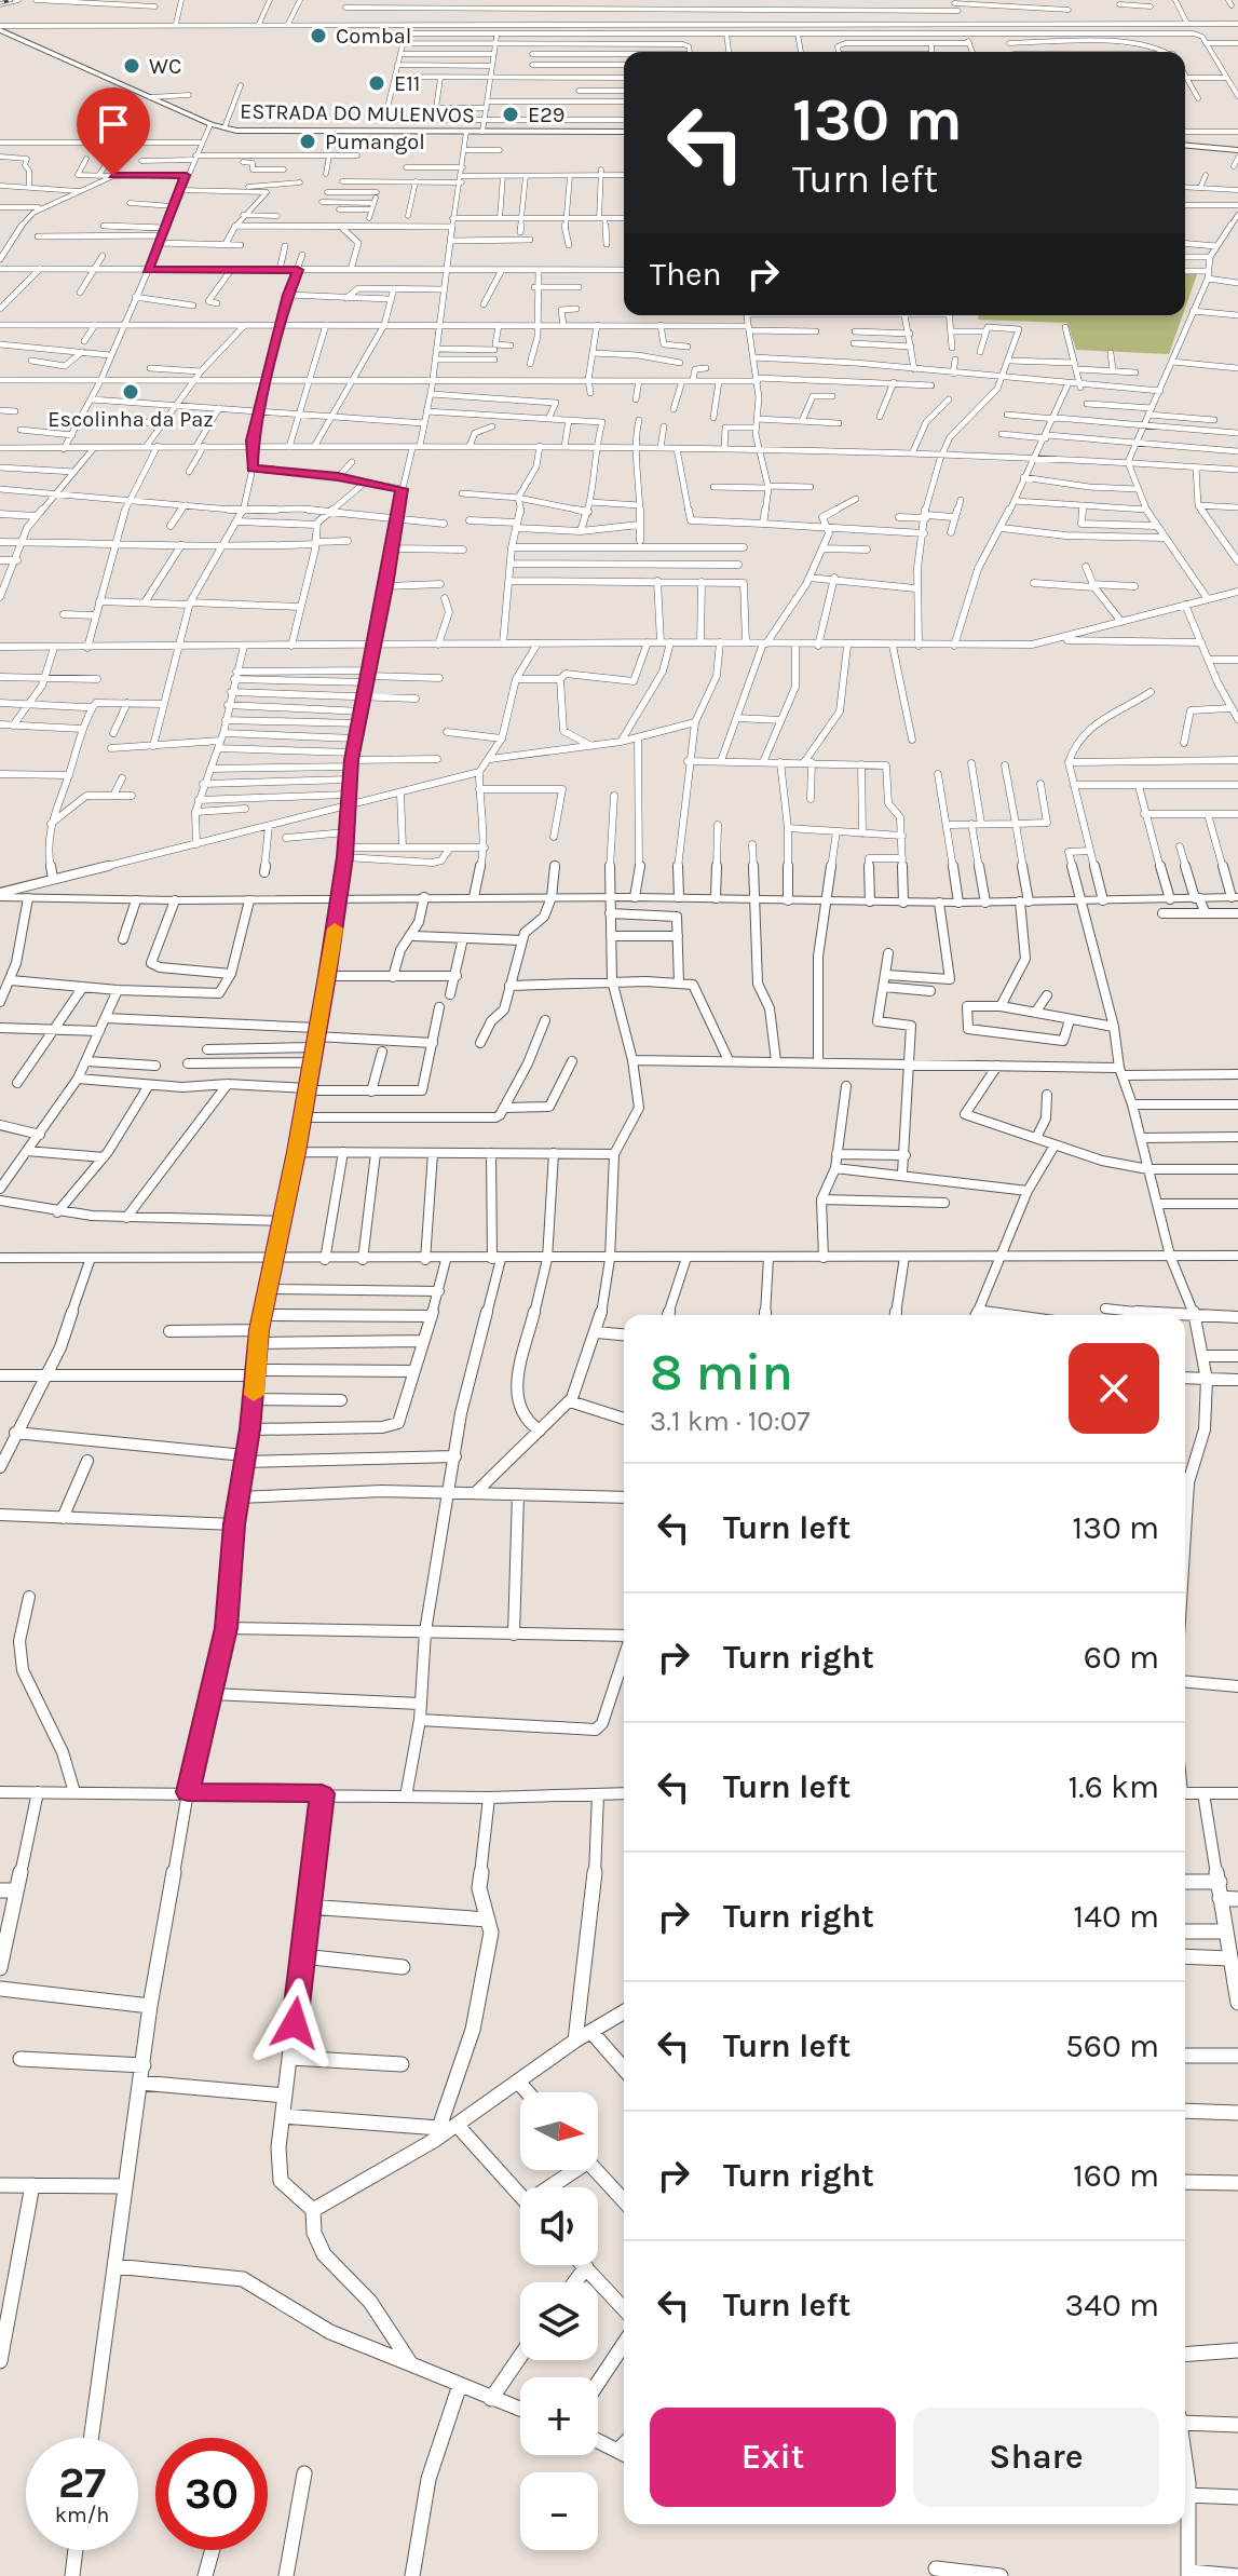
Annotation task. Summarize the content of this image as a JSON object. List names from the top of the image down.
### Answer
{
  "streets": {
    "street": ["ESTRADA DO MULENVOS"]
  },
  "places": [
    "Combal",
    "WC",
    "E11",
    "E29",
    "Pumangol",
    "Escolinha da Paz"
  ],
  "north": "right",
  "page": {
    "turn": ["130 m", "Turn left"],
    "then": "Then",
    "heading": ["8 min", "3.1 km · 10:07"],
    "list": [
      {
        "name": "Turn left",
        "value": "130 m"
      },
      {
        "name": "Turn right",
        "value": "60 m"
      },
      {
        "name": "Turn left",
        "value": "1.6 km"
      },
      {
        "name": "Turn right",
        "value": "140 m"
      },
      {
        "name": "Turn left",
        "value": "560 m"
      },
      {
        "name": "Turn right",
        "value": "160 m"
      },
      {
        "name": "Turn left",
        "value": "340 m"
      }
    ],
    "map_buttons": ["+", "−"],
    "buttons": ["Exit", "Share"],
    "speed": "27 km/h",
    "limit": "30"
  }
}
